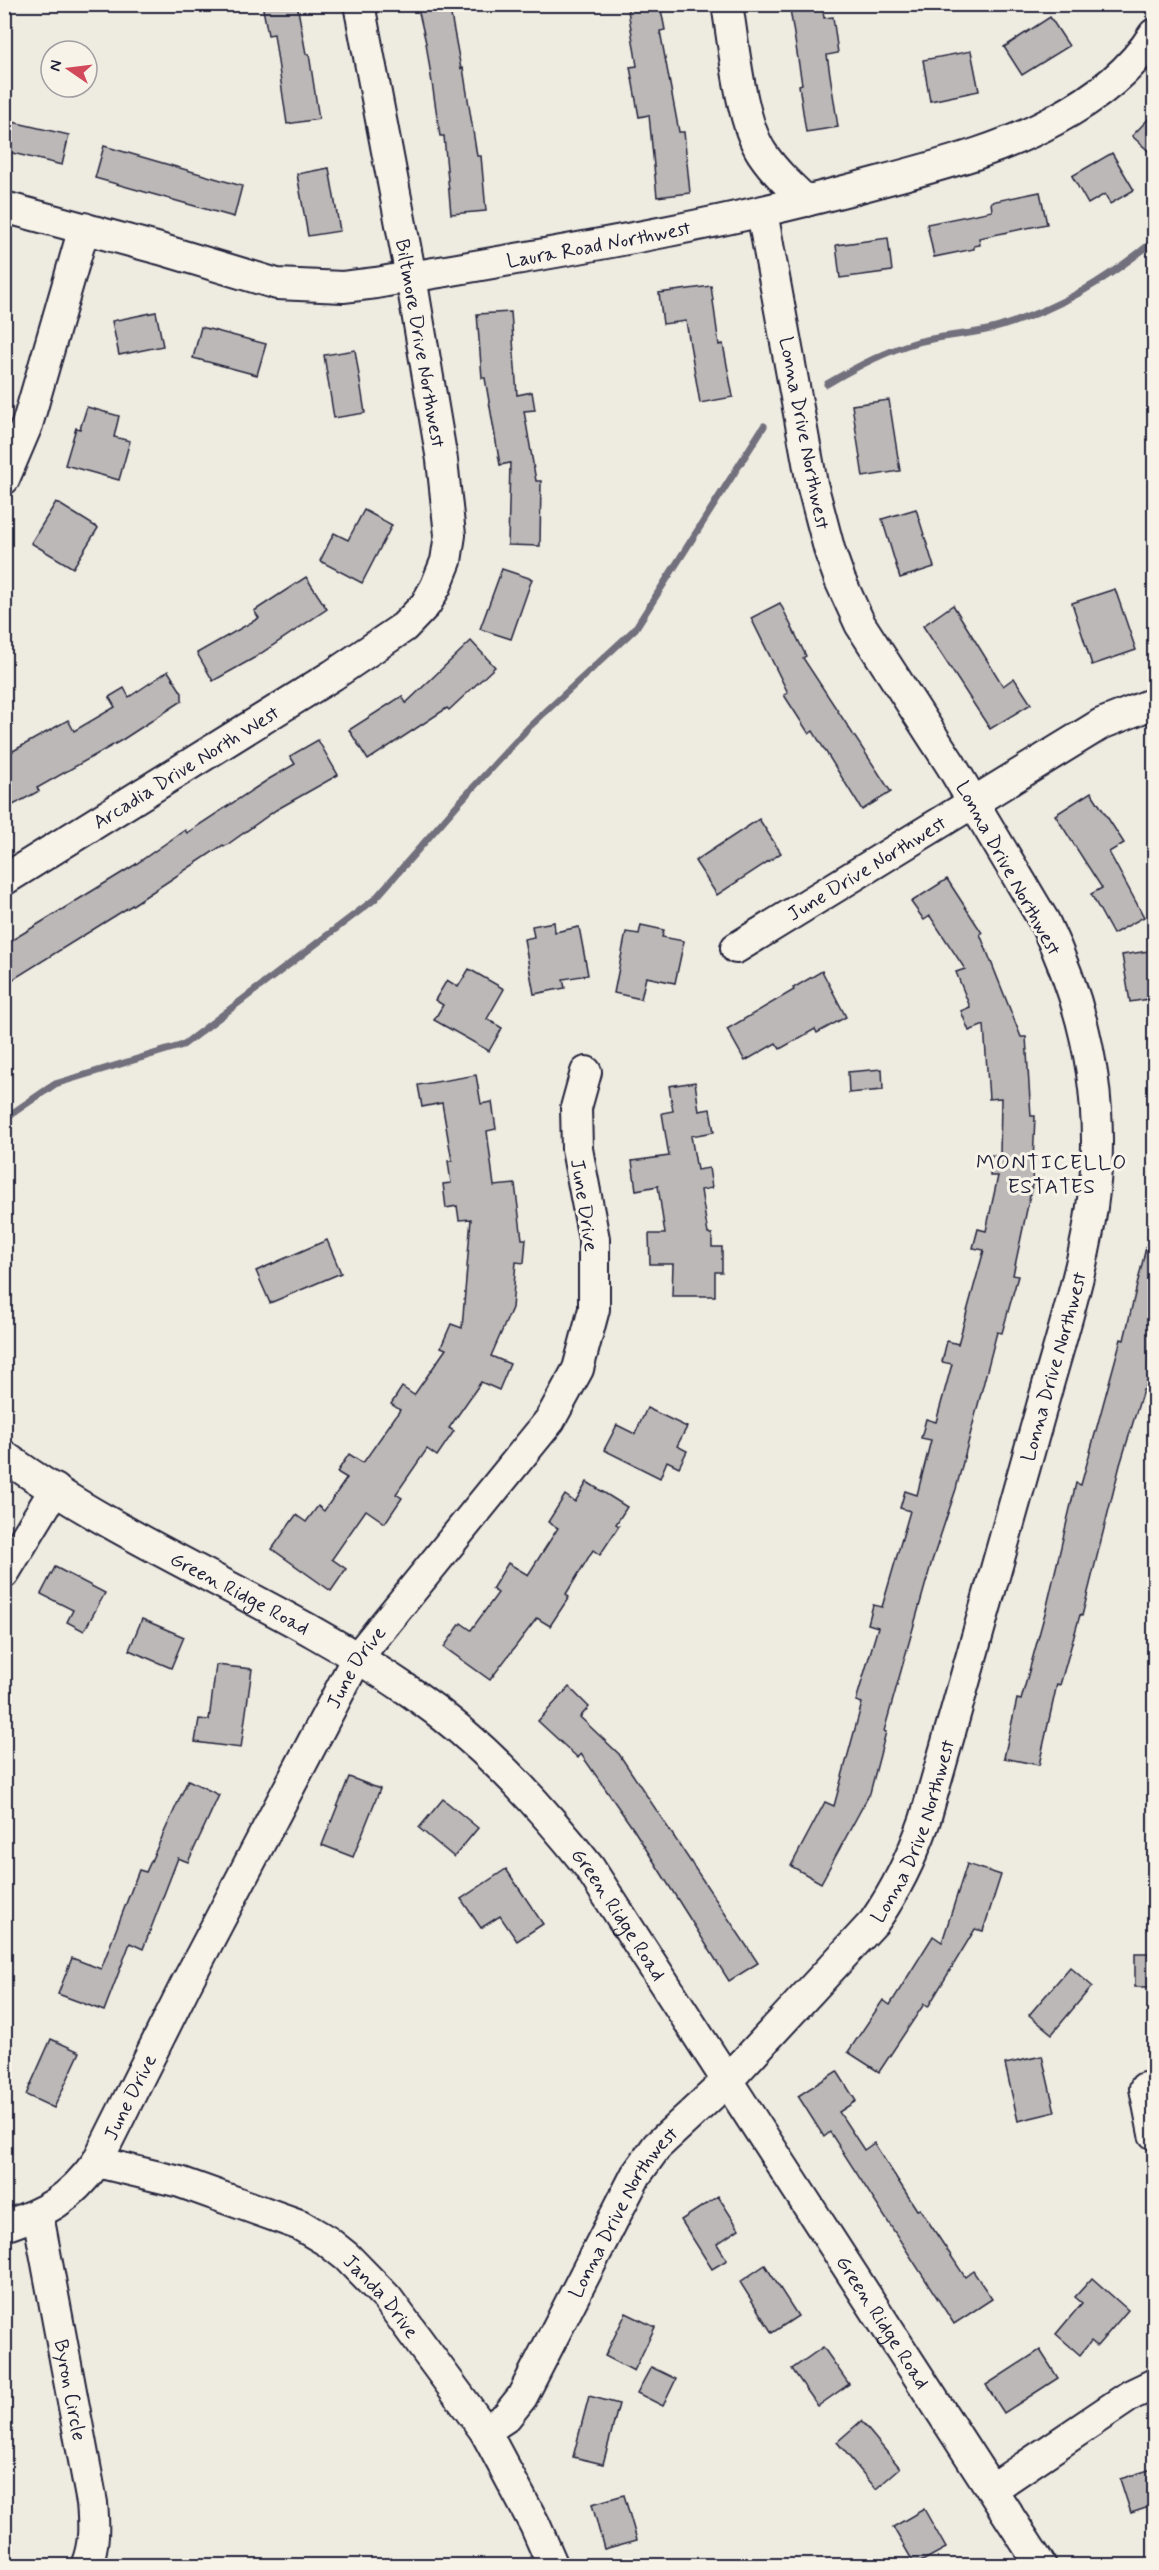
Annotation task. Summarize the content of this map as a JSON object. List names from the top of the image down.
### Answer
{
  "streets": {
    "street": [
      "Laura Road Northwest",
      "Biltmore Drive Northwest",
      "Lonna Drive Northwest",
      "Arcadia Drive North West",
      "June Drive Northwest",
      "June Drive",
      "Green Ridge Road",
      "Janda Drive",
      "Byron Circle"
    ]
  },
  "crossings": [
    ["Laura Road Northwest", "Biltmore Drive Northwest"],
    ["Laura Road Northwest", "Lonna Drive Northwest"],
    ["Biltmore Drive Northwest", "Arcadia Drive North West"],
    ["Lonna Drive Northwest", "June Drive Northwest"],
    ["Lonna Drive Northwest", "Green Ridge Road"],
    ["Lonna Drive Northwest", "Janda Drive"],
    ["June Drive", "Green Ridge Road"],
    ["June Drive", "Janda Drive"],
    ["June Drive", "Byron Circle"]
  ],
  "districts": ["MONTICELLO ESTATES"],
  "north": "left"
}
